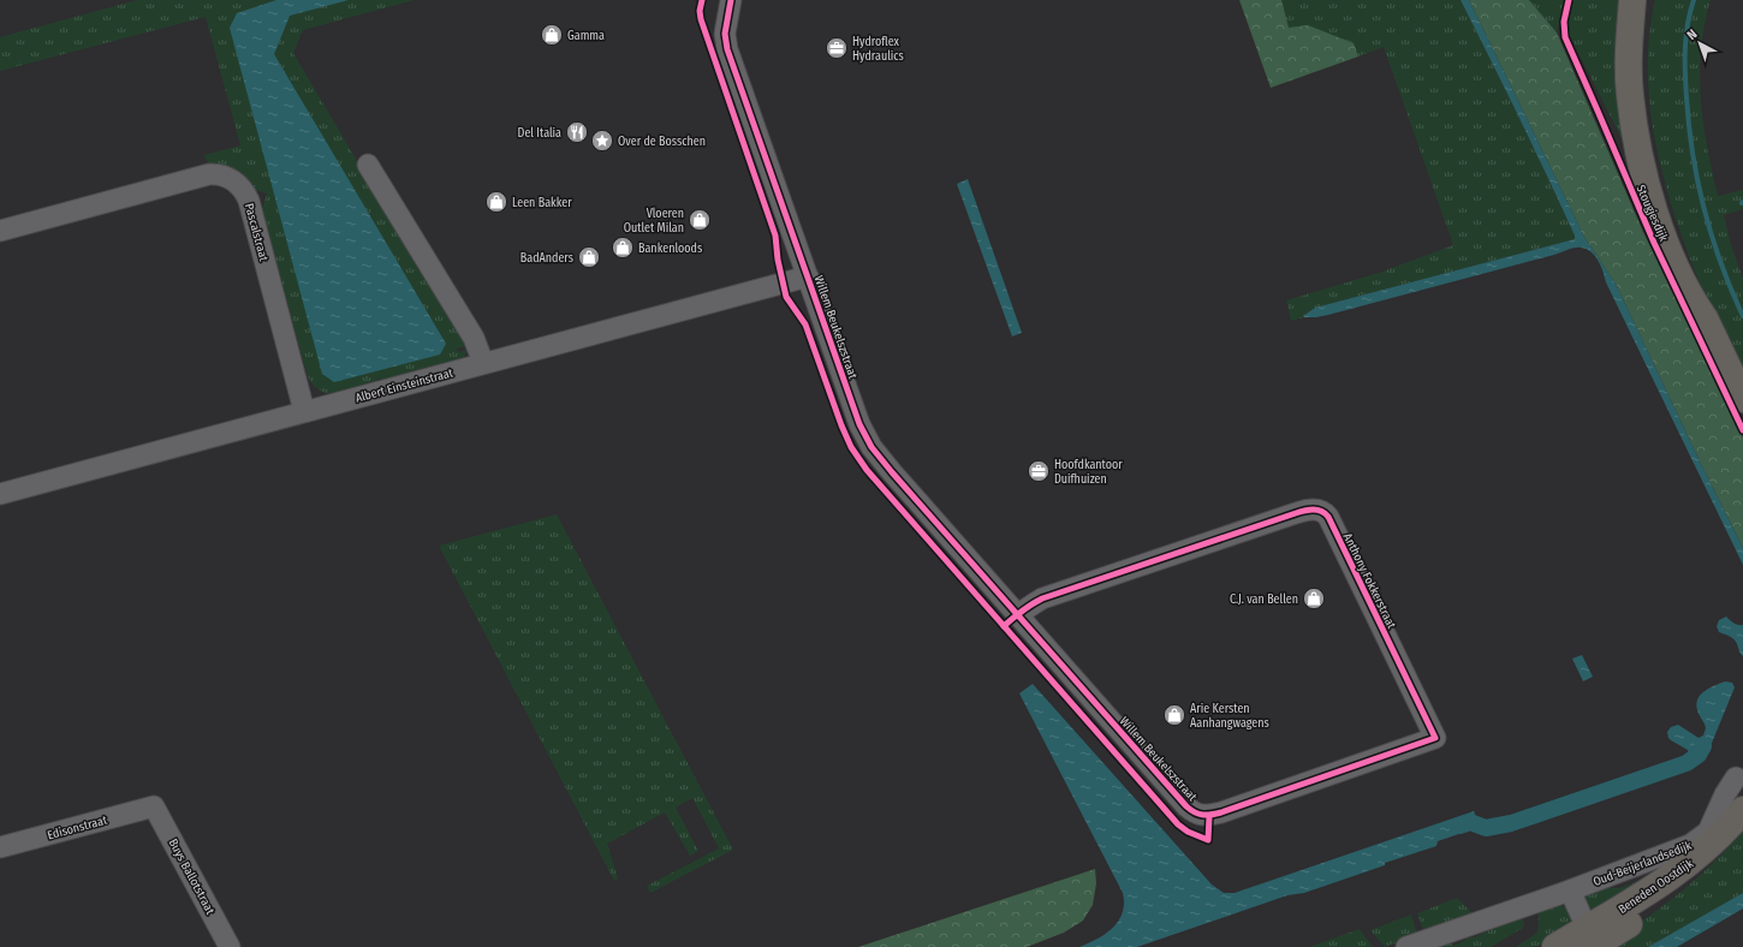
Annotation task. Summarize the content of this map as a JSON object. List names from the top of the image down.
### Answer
{
  "streets": {
    "main road": ["Stougjesdijk", "Beneden Oostdijk"],
    "street": [
      "Pascalstraat",
      "Willem Beukelszstraat",
      "Albert Einsteinstraat",
      "Anthony Fokkerstraat",
      "Edisonstraat",
      "Oud-Beijerlandsedijk",
      "Buys Ballotstraat"
    ]
  },
  "crossings": [
    ["Pascalstraat", "Albert Einsteinstraat"],
    ["Willem Beukelszstraat", "Albert Einsteinstraat"],
    ["Willem Beukelszstraat", "Anthony Fokkerstraat"],
    ["Edisonstraat", "Buys Ballotstraat"]
  ],
  "places": {
    "shop": [
      "Gamma",
      "Leen Bakker",
      "Vloeren Outlet Milan",
      "Bankenloods",
      "BadAnders",
      "C.J. van Bellen",
      "Arie Kersten Aanhangwagens"
    ],
    "office": ["Hydroflex Hydraulics", "Hoofdkantoor Duifhuizen"],
    "restaurant": ["Del Italia"],
    "place": ["Over de Bosschen"]
  },
  "north": "top left"
}
